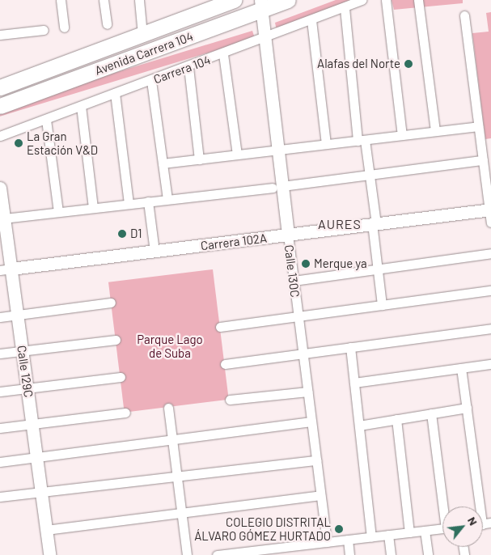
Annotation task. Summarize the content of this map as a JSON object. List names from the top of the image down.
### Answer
{
  "streets": {
    "main road": ["Avenida Carrera 104"],
    "street": [
      "Carrera 104",
      "Carrera 102A",
      "Calle 130C",
      "Calle 129C"
    ]
  },
  "crossings": [
    ["Avenida Carrera 104", "Calle 130C"],
    ["Carrera 104", "Calle 130C"],
    ["Carrera 102A", "Calle 130C"],
    ["Carrera 102A", "Calle 129C"]
  ],
  "districts": ["AURES"],
  "parks": ["Parque Lago de Suba"],
  "places": [
    "Alafas del Norte",
    "La Gran Estación V&D",
    "D1",
    "Merque ya",
    "COLEGIO DISTRITAL ÁLVARO GÓMEZ HURTADO"
  ],
  "north": "top right"
}
